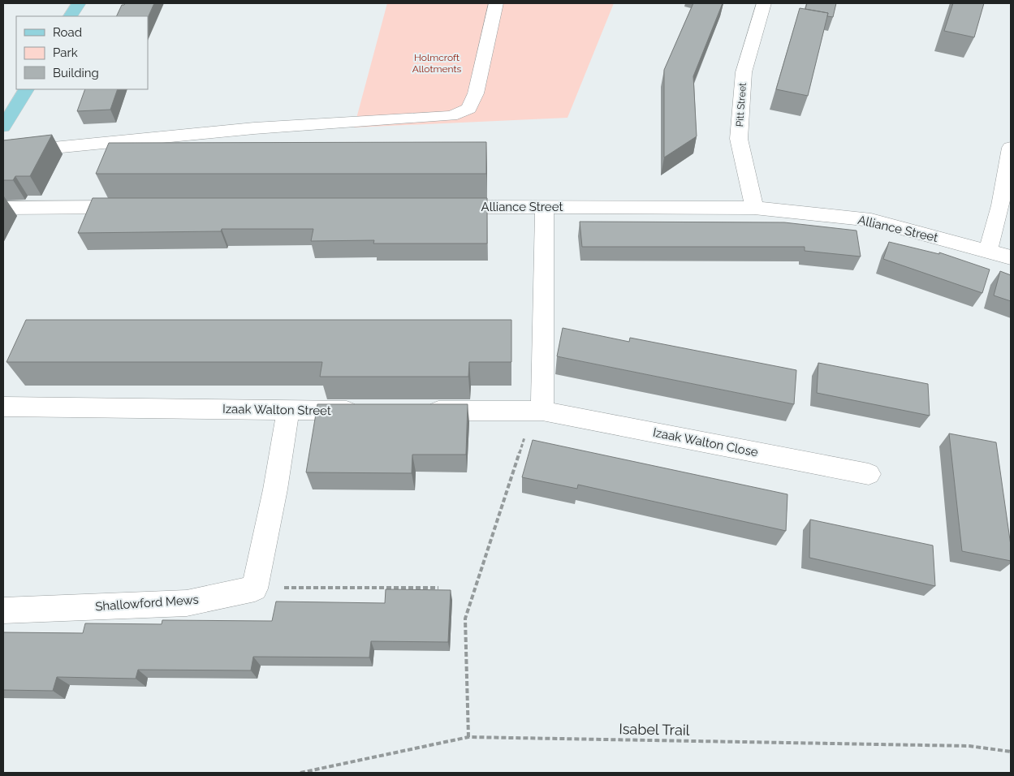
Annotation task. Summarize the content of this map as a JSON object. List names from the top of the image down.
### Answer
{
  "streets": {
    "street": [
      "Pitt Street",
      "Alliance Street",
      "Izaak Walton Street",
      "Izaak Walton Close",
      "Shallowford Mews"
    ],
    "path": ["Isabel Trail"]
  },
  "crossings": [
    ["Pitt Street", "Alliance Street"]
  ],
  "parks": ["Holmcroft Allotments"],
  "legend": ["Road", "Park", "Building"]
}
